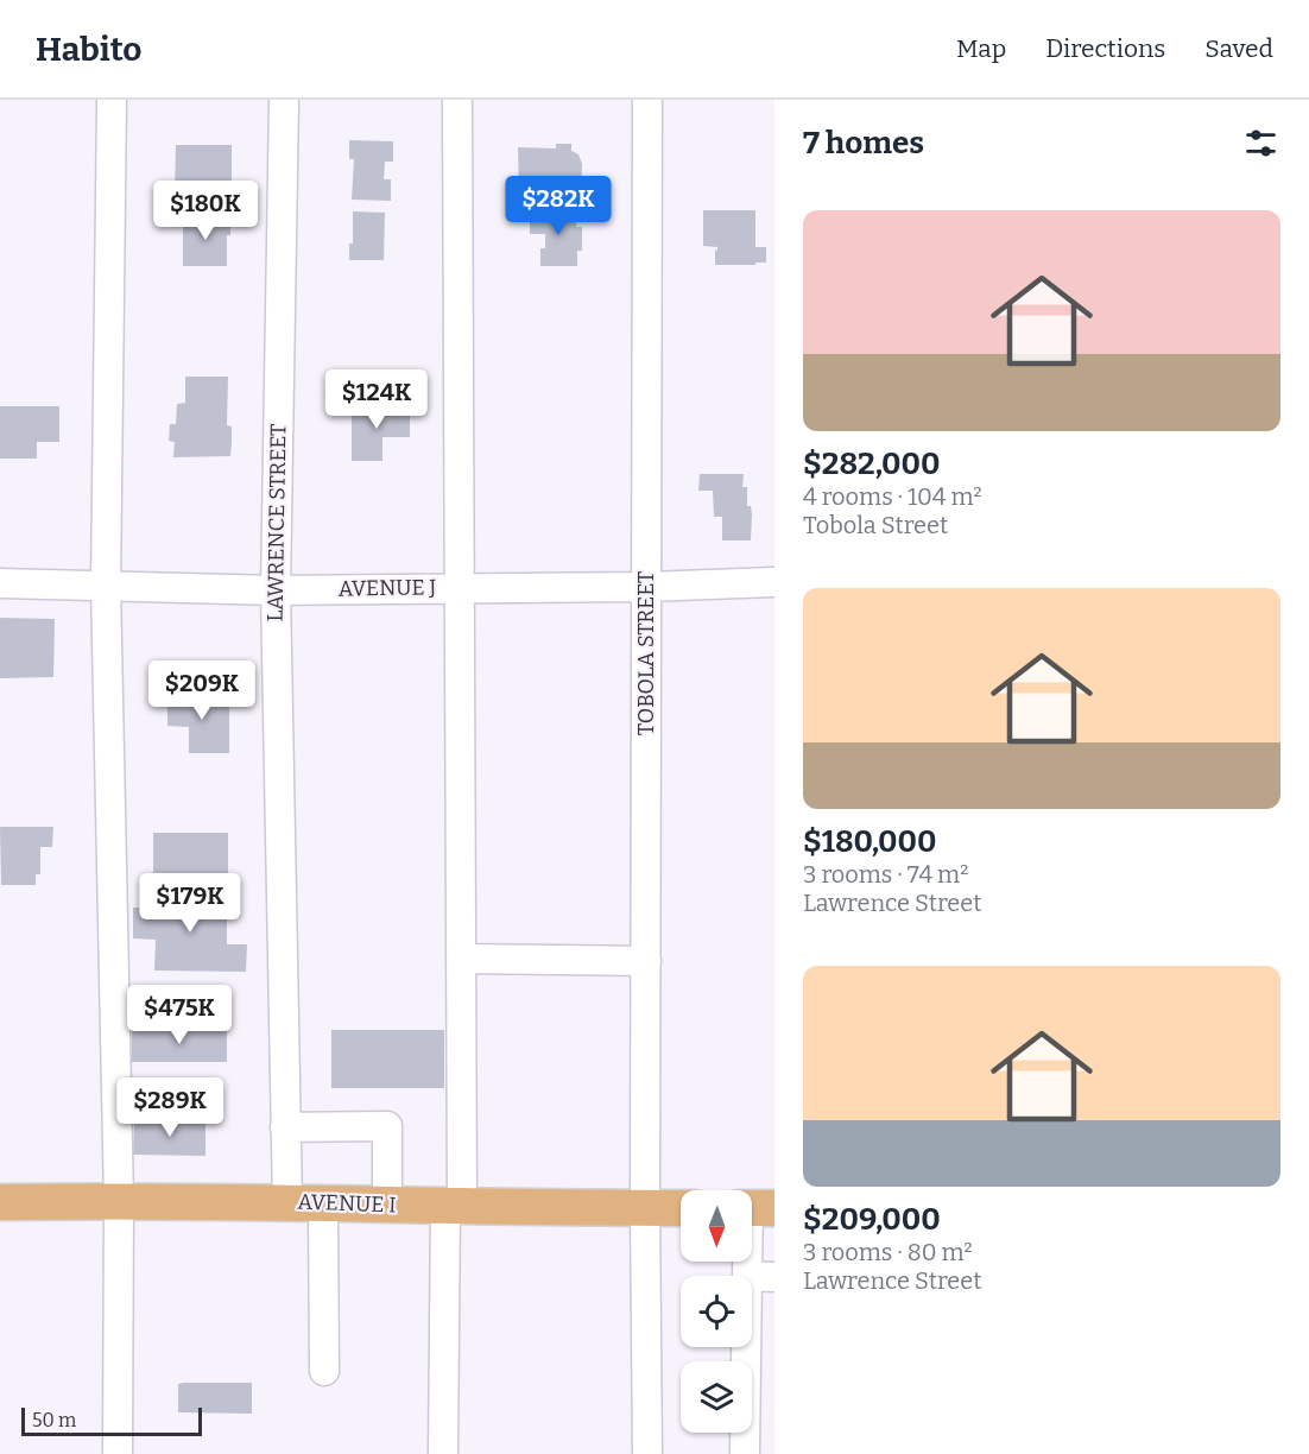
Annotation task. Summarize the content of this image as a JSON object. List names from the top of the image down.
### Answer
{
  "streets": {
    "main road": ["AVENUE I"],
    "street": ["LAWRENCE STREET", "AVENUE J", "TOBOLA STREET"]
  },
  "crossings": [
    ["LAWRENCE STREET", "AVENUE J"],
    ["LAWRENCE STREET", "AVENUE I"],
    ["AVENUE J", "TOBOLA STREET"],
    ["TOBOLA STREET", "AVENUE I"]
  ],
  "scale_bar": "50 m",
  "north": "bottom",
  "page": {
    "header": "Habito",
    "nav": ["Map", "Directions", "Saved"],
    "heading": "7 homes",
    "price": [
      "$282K",
      "$180K",
      "$124K",
      "$209K",
      "$179K",
      "$475K",
      "$289K"
    ],
    "list": [
      {
        "name": "$282,000",
        "note": "4 rooms · 104 m² · Tobola Street"
      },
      {
        "name": "$180,000",
        "note": "3 rooms · 74 m² · Lawrence Street"
      },
      {
        "name": "$209,000",
        "note": "3 rooms · 80 m² · Lawrence Street"
      }
    ],
    "scale": "50 m"
  }
}
